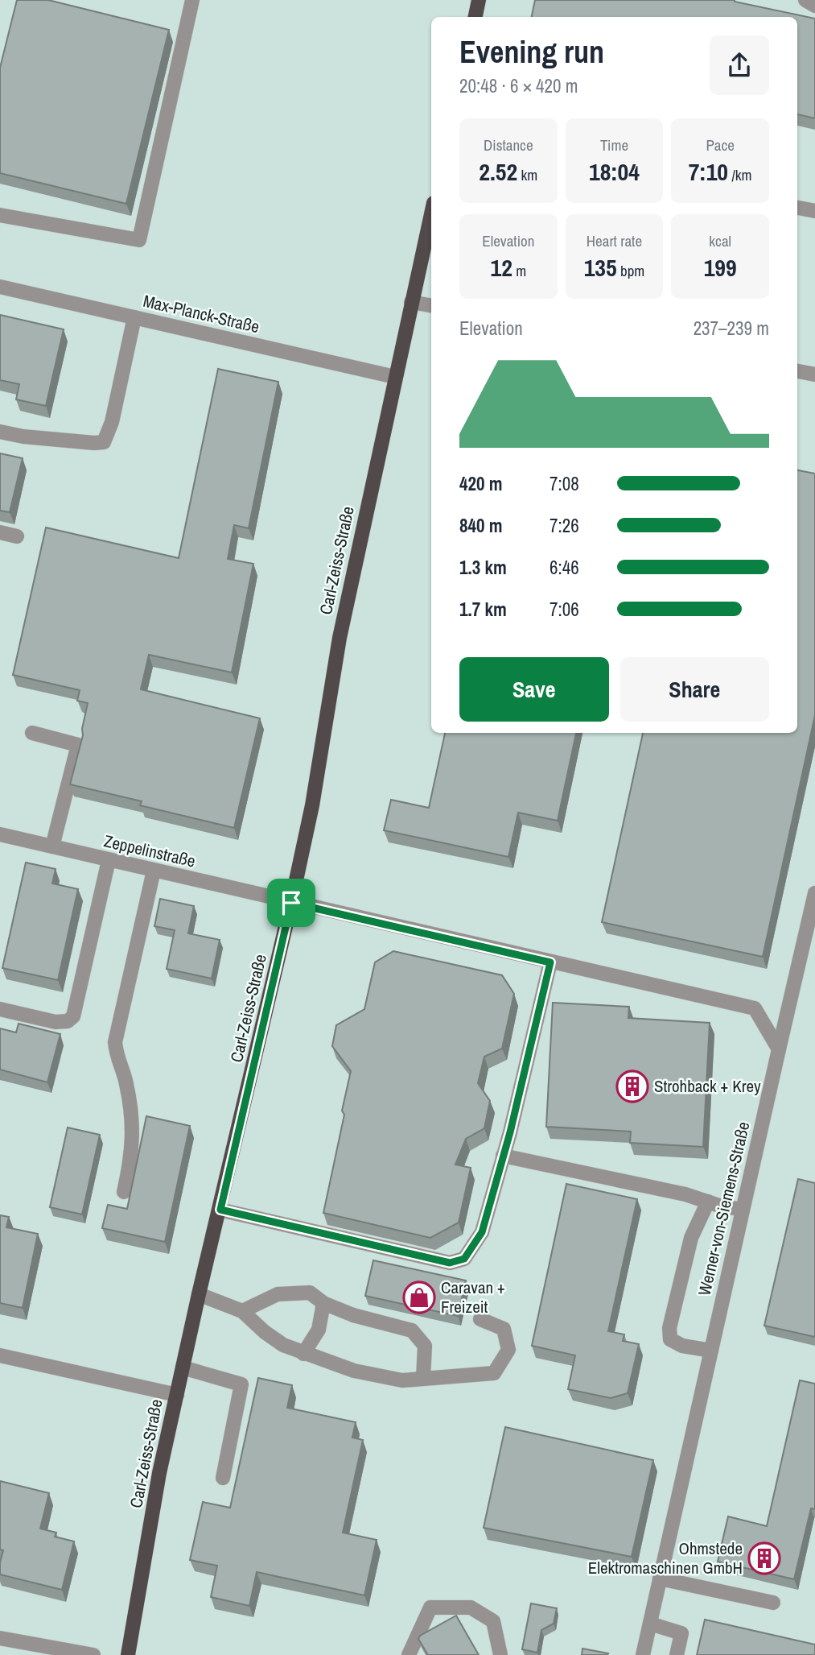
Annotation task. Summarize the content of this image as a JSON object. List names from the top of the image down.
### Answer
{
  "streets": {
    "main road": ["Carl-Zeiss-Straße"],
    "street": ["Max-Planck-Straße", "Zeppelinstraße", "Werner-von-Siemens-Straße"]
  },
  "crossings": [
    ["Max-Planck-Straße", "Carl-Zeiss-Straße"],
    ["Carl-Zeiss-Straße", "Zeppelinstraße"]
  ],
  "places": {
    "building": ["Strohback + Krey", "Ohmstede Elektromaschinen GmbH"],
    "shop": ["Caravan + Freizeit"]
  },
  "page": {
    "heading": ["Evening run", "20:48 · 6 × 420 m"],
    "stats": [
      ["Distance", "2.52 km"],
      ["Time", "18:04"],
      ["Pace", "7:10 /km"],
      ["Elevation", "12 m"],
      ["Heart rate", "135 bpm"],
      ["kcal", "199"]
    ],
    "chart": ["Elevation", "237–239 m"],
    "list": [
      {
        "name": "420 m",
        "note": "7:08"
      },
      {
        "name": "840 m",
        "note": "7:26"
      },
      {
        "name": "1.3 km",
        "note": "6:46"
      },
      {
        "name": "1.7 km",
        "note": "7:06"
      }
    ],
    "buttons": ["Save", "Share"]
  }
}
